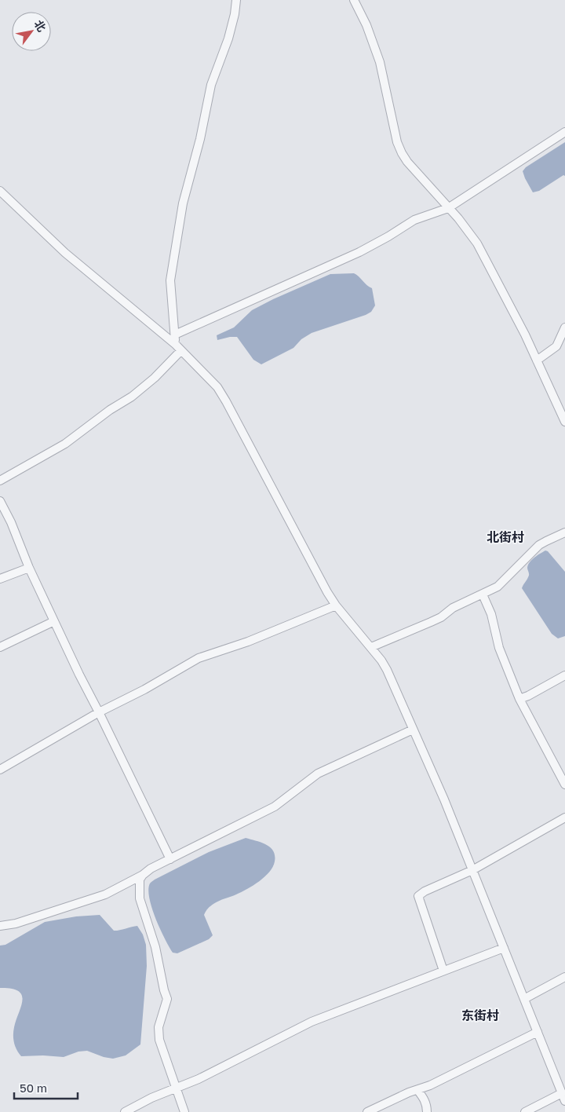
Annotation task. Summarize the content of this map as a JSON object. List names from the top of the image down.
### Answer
{
  "districts": ["北街村", "东街村"],
  "scale_bar": "50 m",
  "north": "top right"
}
